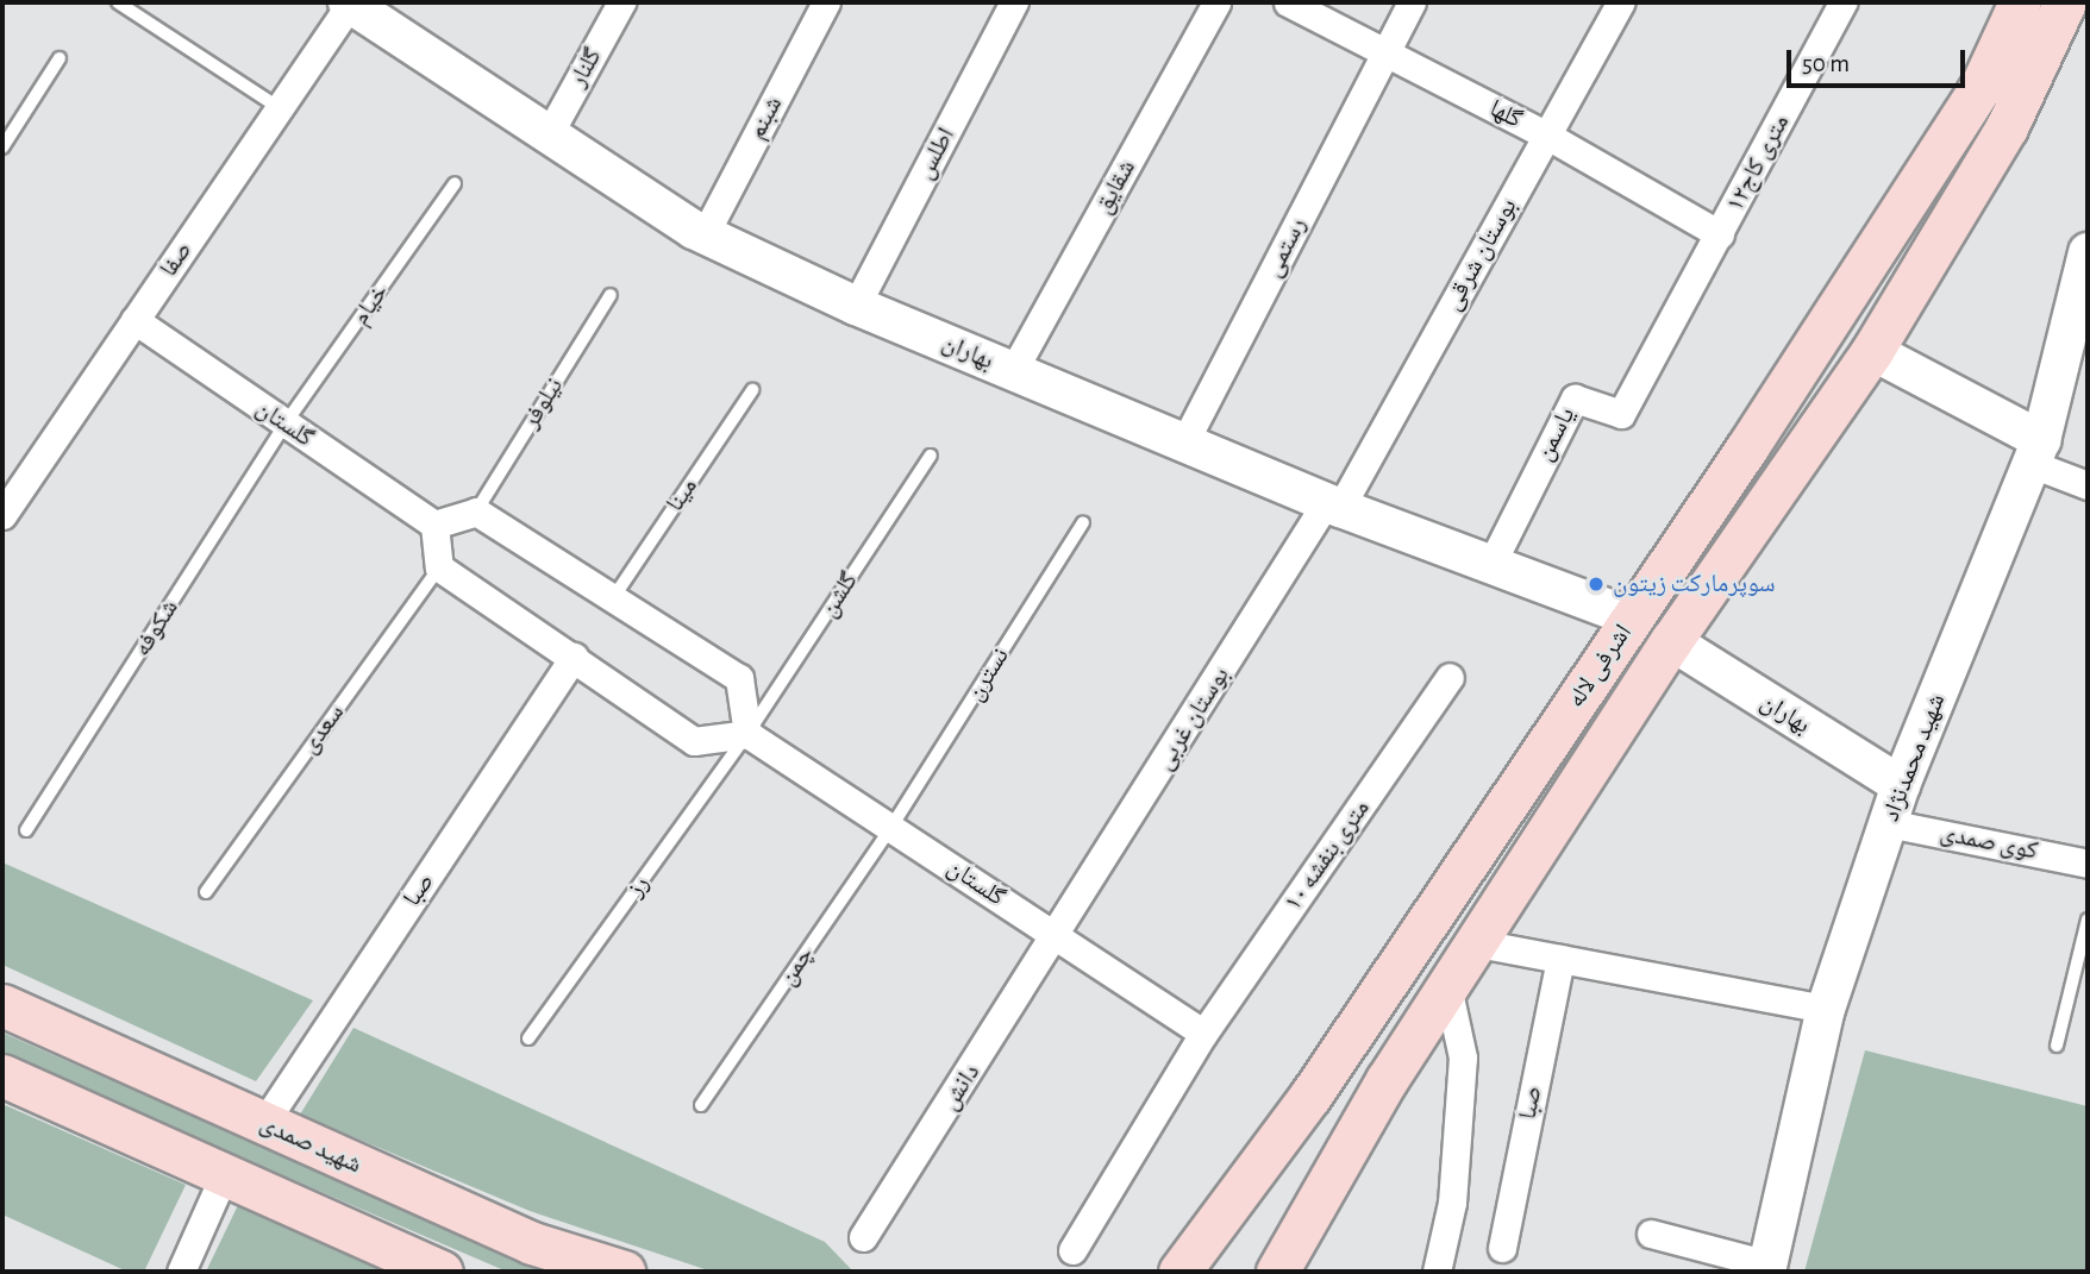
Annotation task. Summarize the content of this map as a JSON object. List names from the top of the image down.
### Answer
{
  "streets": {
    "main road": [
      "بهاران",
      "اشرفی لاله",
      "شهید محمدنژاد",
      "شهید صمدی"
    ],
    "street": [
      "گلنار",
      "گلها",
      "شبنم",
      "اطلس",
      "۱۲متری کاج",
      "شقایق",
      "رستمی",
      "بوستان شرقی",
      "صفا",
      "گلستان",
      "یاسمن",
      "بوستان غربی",
      "کوی صمدی",
      "۱۰ متری بنفشه",
      "صبا",
      "دانش"
    ],
    "lane": [
      "خیام",
      "نیلوفر",
      "مینا",
      "گلشن",
      "شکوفه",
      "نسترن",
      "سعدی",
      "رز",
      "چمن"
    ]
  },
  "crossings": [
    ["گلنار", "بهاران"],
    ["گلها", "۱۲متری کاج"],
    ["گلها", "رستمی"],
    ["گلها", "بوستان شرقی"],
    ["گلها", "یاسمن"],
    ["شبنم", "بهاران"],
    ["اطلس", "بهاران"],
    ["۱۲متری کاج", "یاسمن"],
    ["شقایق", "بهاران"],
    ["رستمی", "بهاران"],
    ["بوستان شرقی", "بهاران"],
    ["بوستان شرقی", "بوستان غربی"],
    ["صفا", "بهاران"],
    ["صفا", "گلستان"],
    ["خیام", "گلستان"],
    ["خیام", "شکوفه"],
    ["بهاران", "یاسمن"],
    ["بهاران", "اشرفی لاله"],
    ["بهاران", "بوستان غربی"],
    ["بهاران", "شهید محمدنژاد"],
    ["گلستان", "گلشن"],
    ["گلستان", "شکوفه"],
    ["گلستان", "نسترن"],
    ["گلستان", "بوستان غربی"],
    ["گلستان", "۱۰ متری بنفشه"],
    ["گلستان", "رز"],
    ["گلستان", "چمن"],
    ["گلستان", "دانش"],
    ["گلشن", "رز"],
    ["نسترن", "چمن"],
    ["بوستان غربی", "دانش"],
    ["شهید محمدنژاد", "کوی صمدی"],
    ["صبا", "شهید صمدی"]
  ],
  "places": ["سوپرمارکت زیتون"],
  "scale_bar": "50 m"
}
